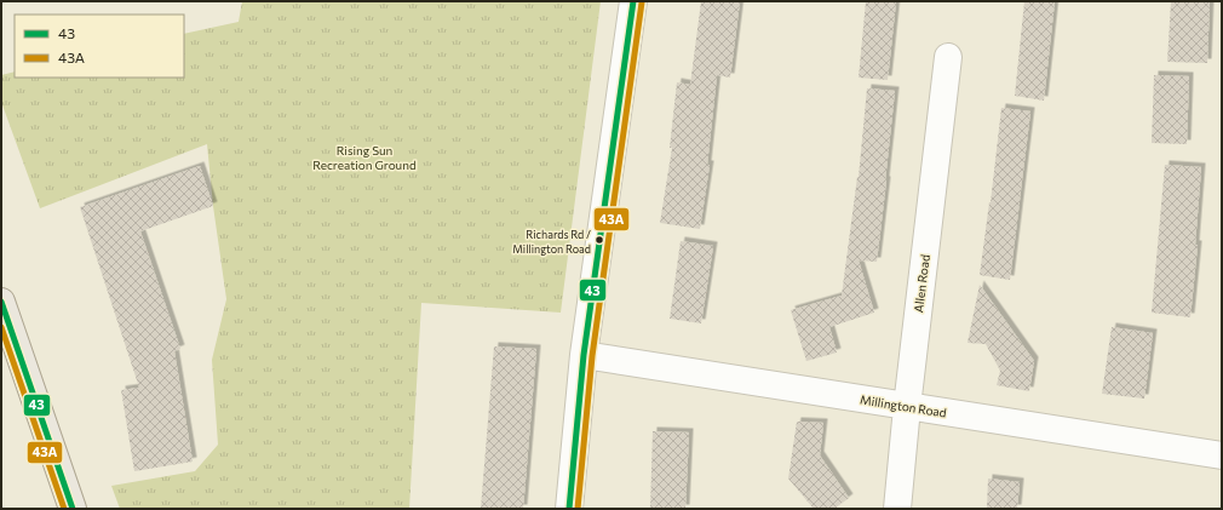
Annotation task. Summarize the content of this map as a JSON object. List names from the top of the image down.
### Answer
{
  "streets": {
    "street": ["Allen Road", "Millington Road"]
  },
  "crossings": [
    ["Allen Road", "Millington Road"]
  ],
  "parks": ["Rising Sun Recreation Ground"],
  "places": ["Richards Rd / Millington Road"],
  "lines": ["transit line 43", "transit line 43A"],
  "legend": ["43", "43A"]
}
